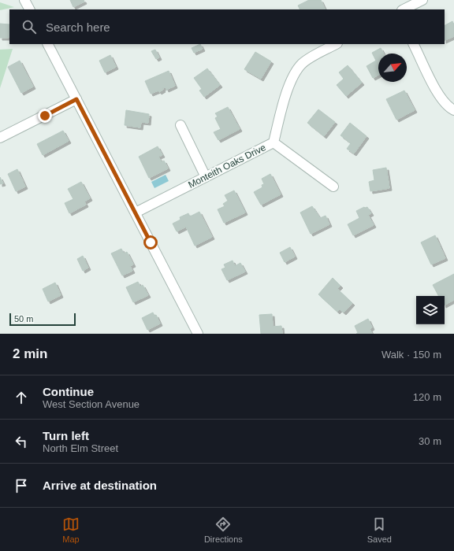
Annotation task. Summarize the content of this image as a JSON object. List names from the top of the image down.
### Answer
{
  "streets": {
    "street": ["Monteith Oaks Drive"]
  },
  "scale_bar": "50 m",
  "north": "top right",
  "page": {
    "search": "Search here",
    "scale": "50 m",
    "heading": ["2 min", "Walk · 150 m"],
    "list": [
      ["Continue", "West Section Avenue", "120 m"],
      ["Turn left", "North Elm Street", "30 m"],
      "Arrive at destination"
    ],
    "nav": ["Map", "Directions", "Saved"]
  }
}
